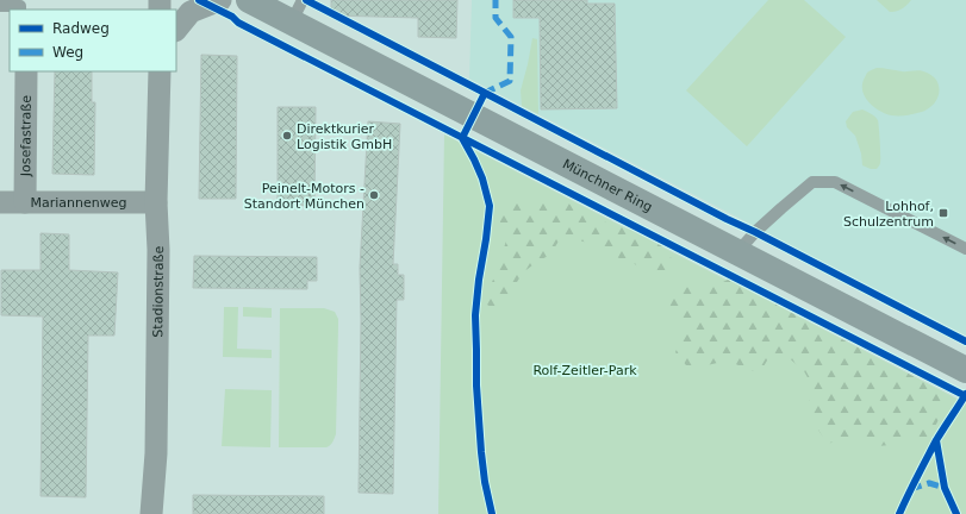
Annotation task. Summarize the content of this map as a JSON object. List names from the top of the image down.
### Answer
{
  "streets": {
    "main road": ["Münchner Ring"],
    "street": ["Josefastraße", "Mariannenweg", "Stadionstraße"]
  },
  "crossings": [
    ["Josefastraße", "Mariannenweg"],
    ["Mariannenweg", "Stadionstraße"]
  ],
  "parks": ["Rolf-Zeitler-Park"],
  "places": {
    "other": ["Direktkurier Logistik GmbH", "Peinelt-Motors - Standort München"],
    "transit": ["Lohhof, Schulzentrum"]
  },
  "legend": ["Radweg", "Weg"]
}
